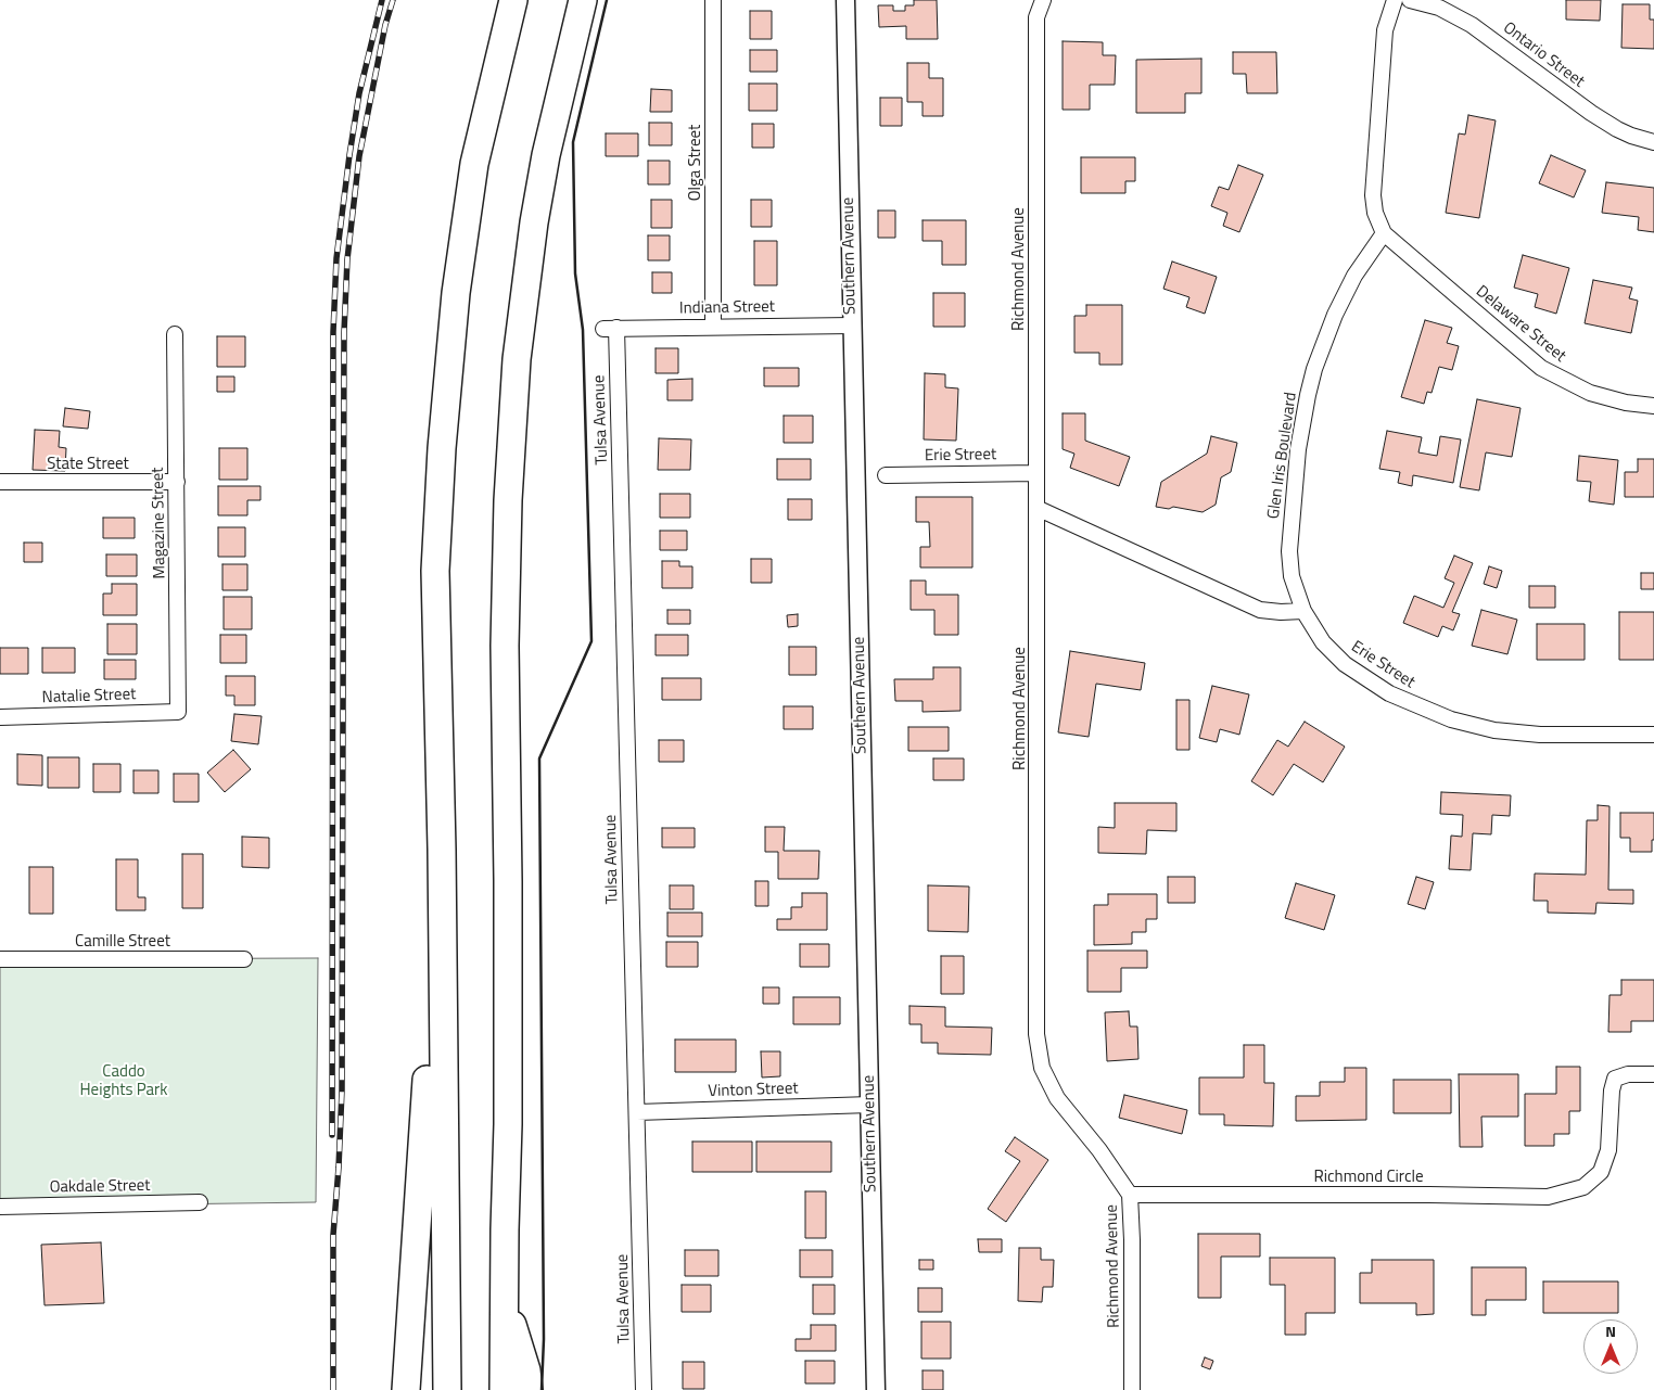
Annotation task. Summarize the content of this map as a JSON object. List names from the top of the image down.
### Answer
{
  "streets": {
    "street": [
      "Ontario Street",
      "Olga Street",
      "Southern Avenue",
      "Richmond Avenue",
      "Indiana Street",
      "Delaware Street",
      "Tulsa Avenue",
      "Erie Street",
      "Glen Iris Boulevard",
      "State Street",
      "Magazine Street",
      "Natalie Street",
      "Camille Street",
      "Vinton Street",
      "Richmond Circle",
      "Oakdale Street"
    ]
  },
  "crossings": [
    ["Olga Street", "Indiana Street"],
    ["Southern Avenue", "Indiana Street"],
    ["Southern Avenue", "Vinton Street"],
    ["Richmond Avenue", "Erie Street"],
    ["Richmond Avenue", "Richmond Circle"],
    ["Indiana Street", "Tulsa Avenue"],
    ["Delaware Street", "Glen Iris Boulevard"],
    ["Tulsa Avenue", "Vinton Street"],
    ["Erie Street", "Glen Iris Boulevard"],
    ["State Street", "Magazine Street"],
    ["Magazine Street", "Natalie Street"]
  ],
  "parks": ["Caddo Heights Park"],
  "north": "top"
}
